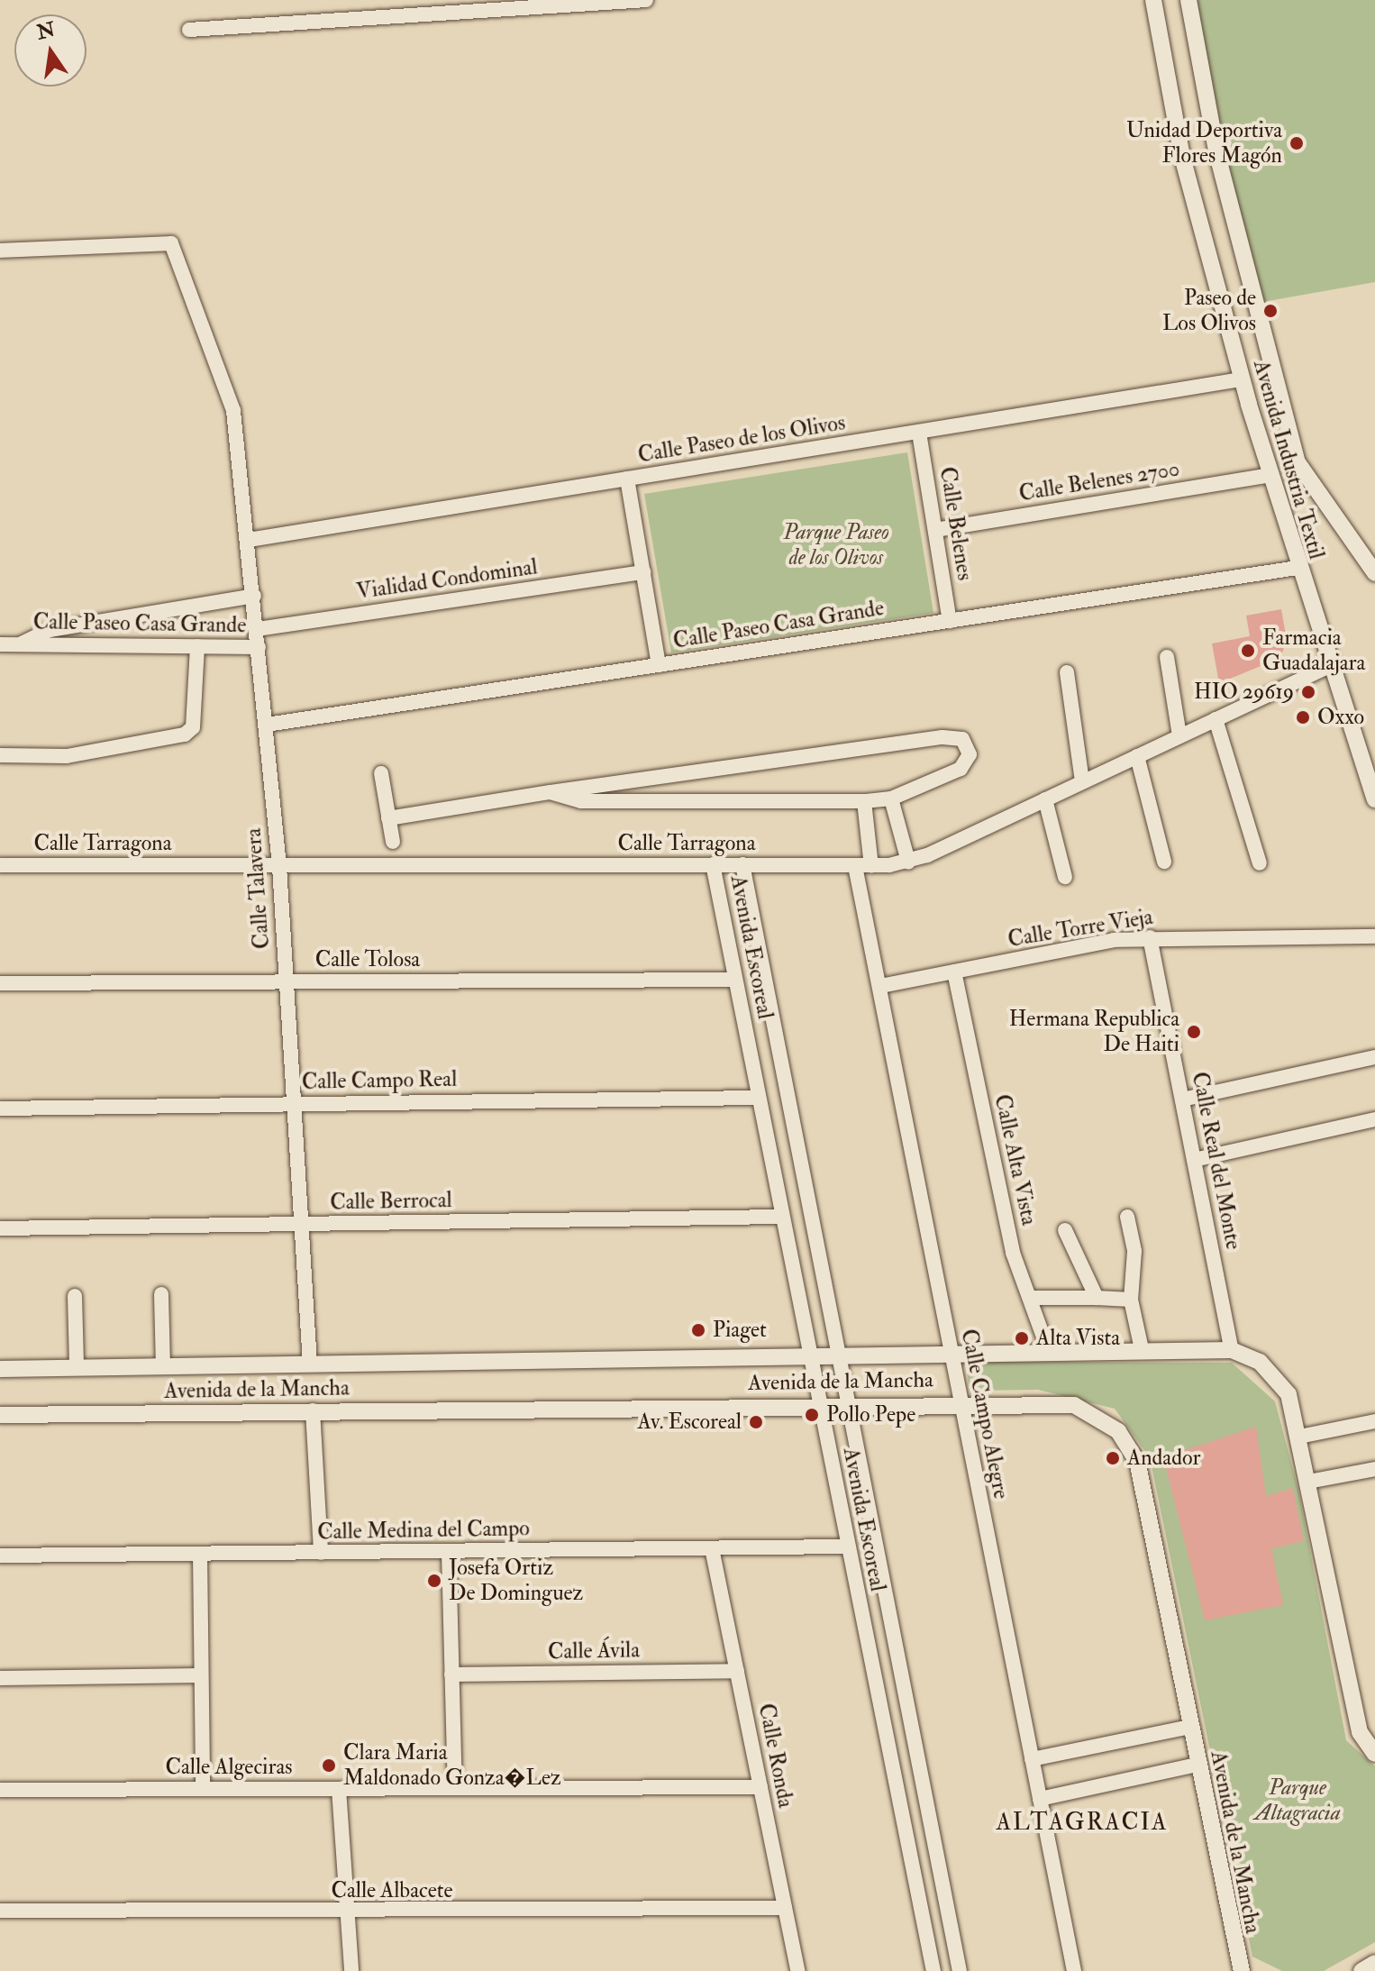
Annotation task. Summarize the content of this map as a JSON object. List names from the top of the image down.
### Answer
{
  "streets": {
    "street": [
      "Calle Paseo de los Olivos",
      "Avenida Industria Textil",
      "Calle Belenes 2700",
      "Calle Belenes",
      "Vialidad Condominal",
      "Calle Paseo Casa Grande",
      "Calle Tarragona",
      "Calle Talavera",
      "Calle Torre Vieja",
      "Avenida Escoreal",
      "Calle Tolosa",
      "Calle Campo Real",
      "Calle Alta Vista",
      "Calle Real del Monte",
      "Calle Berrocal",
      "Avenida de la Mancha",
      "Calle Campo Alegre",
      "Calle Medina del Campo",
      "Calle Ávila",
      "Calle Ronda",
      "Calle Algeciras",
      "Calle Albacete"
    ]
  },
  "crossings": [
    ["Calle Paseo de los Olivos", "Avenida Industria Textil"],
    ["Calle Paseo de los Olivos", "Calle Belenes"],
    ["Calle Paseo de los Olivos", "Calle Talavera"],
    ["Avenida Industria Textil", "Calle Belenes 2700"],
    ["Avenida Industria Textil", "Calle Paseo Casa Grande"],
    ["Avenida Industria Textil", "Calle Tarragona"],
    ["Calle Belenes 2700", "Calle Belenes"],
    ["Calle Belenes", "Calle Paseo Casa Grande"],
    ["Vialidad Condominal", "Calle Talavera"],
    ["Calle Paseo Casa Grande", "Calle Talavera"],
    ["Calle Tarragona", "Calle Talavera"],
    ["Calle Tarragona", "Avenida Escoreal"],
    ["Calle Tarragona", "Calle Campo Alegre"],
    ["Calle Talavera", "Calle Tolosa"],
    ["Calle Talavera", "Calle Campo Real"],
    ["Calle Talavera", "Calle Berrocal"],
    ["Calle Talavera", "Avenida de la Mancha"],
    ["Calle Torre Vieja", "Calle Alta Vista"],
    ["Calle Torre Vieja", "Calle Real del Monte"],
    ["Calle Torre Vieja", "Calle Campo Alegre"],
    ["Avenida Escoreal", "Calle Tolosa"],
    ["Avenida Escoreal", "Calle Campo Real"],
    ["Avenida Escoreal", "Calle Berrocal"],
    ["Avenida Escoreal", "Avenida de la Mancha"],
    ["Avenida Escoreal", "Calle Medina del Campo"],
    ["Calle Alta Vista", "Avenida de la Mancha"],
    ["Calle Real del Monte", "Avenida de la Mancha"],
    ["Avenida de la Mancha", "Calle Campo Alegre"],
    ["Calle Medina del Campo", "Calle Ronda"],
    ["Calle Ávila", "Calle Ronda"],
    ["Calle Ronda", "Calle Algeciras"],
    ["Calle Ronda", "Calle Albacete"]
  ],
  "districts": ["ALTAGRACIA"],
  "parks": ["Parque Paseo de los Olivos", "Parque Altagracia"],
  "places": [
    "Unidad Deportiva Flores Magón",
    "Paseo de Los Olivos",
    "Farmacia Guadalajara",
    "HIO 29619",
    "Oxxo",
    "Hermana Republica De Haiti",
    "Piaget",
    "Alta Vista",
    "Pollo Pepe",
    "Av. Escoreal",
    "Andador",
    "Josefa Ortiz De Dominguez",
    "Clara Maria Maldonado Gonza�Lez"
  ],
  "north": "top"
}
